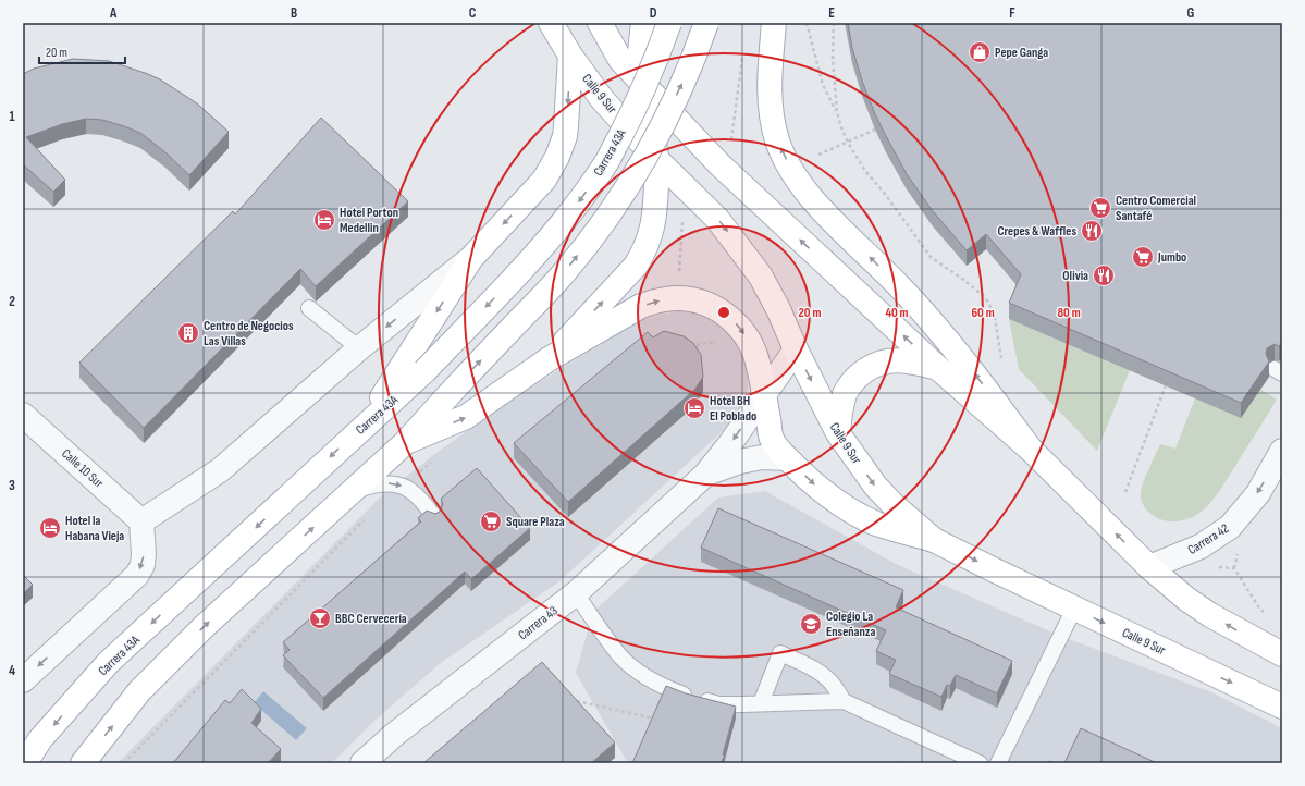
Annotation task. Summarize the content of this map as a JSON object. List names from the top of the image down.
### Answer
{
  "streets": {
    "main road": ["Calle 9 Sur", "Carrera 43A"],
    "street": ["Calle 10 Sur", "Carrera 42", "Carrera 43"]
  },
  "crossings": [
    ["Calle 9 Sur", "Carrera 43"]
  ],
  "one_way": ["Carrera 42"],
  "places": {
    "shop": ["Pepe Ganga"],
    "supermarket": ["Centro Comercial Santafé", "Jumbo", "Square Plaza"],
    "hotel": ["Hotel Porton Medellin", "Hotel BH El Poblado", "Hotel la Habana Vieja"],
    "restaurant": ["Crepes & Waffles", "Olivia"],
    "building": ["Centro de Negocios Las Villas"],
    "bar": ["BBC Cervecería"],
    "school or university": ["Colegio La Enseñanza"]
  },
  "scale_bar": "20 m",
  "grid": {
    "columns": [
      "A",
      "B",
      "C",
      "D",
      "E",
      "F",
      "G"
    ],
    "rows": [
      "1",
      "2",
      "3",
      "4"
    ]
  },
  "rings": [
    "20 m",
    "40 m",
    "60 m",
    "80 m"
  ]
}
